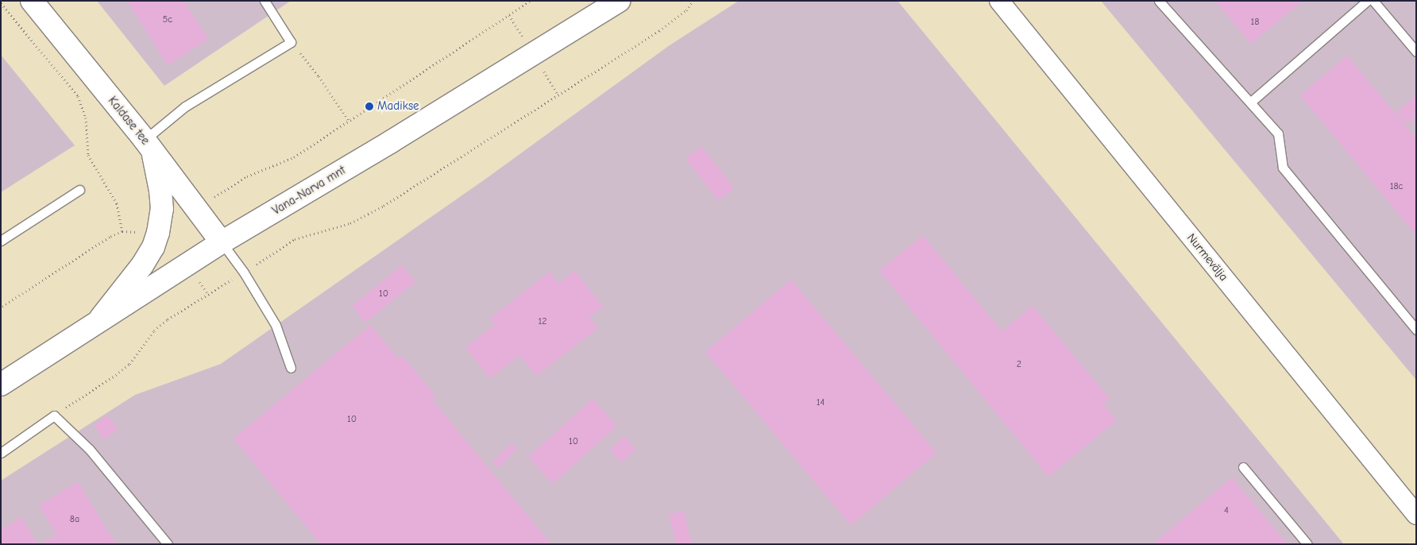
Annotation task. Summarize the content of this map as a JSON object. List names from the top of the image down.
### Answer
{
  "streets": {
    "main road": ["Kaldase tee", "Vana-Narva mnt"],
    "street": ["Nurmevälja"]
  },
  "crossings": [
    ["Kaldase tee", "Vana-Narva mnt"]
  ],
  "places": ["Madikse"],
  "house_numbers": [
    "5c",
    "18",
    "18c",
    "10",
    "12",
    "2",
    "14",
    "10",
    "10",
    "4",
    "8a"
  ]
}
